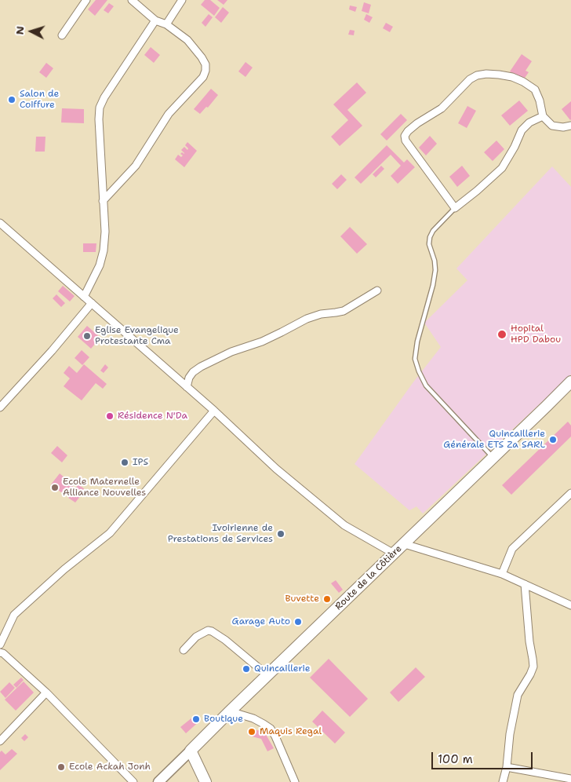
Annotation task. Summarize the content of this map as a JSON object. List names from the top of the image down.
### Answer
{
  "streets": {
    "main road": ["Route de la Côtière"]
  },
  "places": [
    "Salon de Coiffure",
    "Hopital HPD Dabou",
    "Eglise Evangelique Protestante Cma",
    "Résidence N'Da",
    "Quincaillerie Générale ETS Za SARL",
    "IPS",
    "Ecole Maternelle Alliance Nouvelles",
    "Ivoirienne de Prestations de Services",
    "Buvette",
    "Garage Auto",
    "Quincaillerie",
    "Boutique",
    "Maquis Regal",
    "Ecole Ackah Jonh"
  ],
  "scale_bar": "100 m",
  "north": "left"
}
